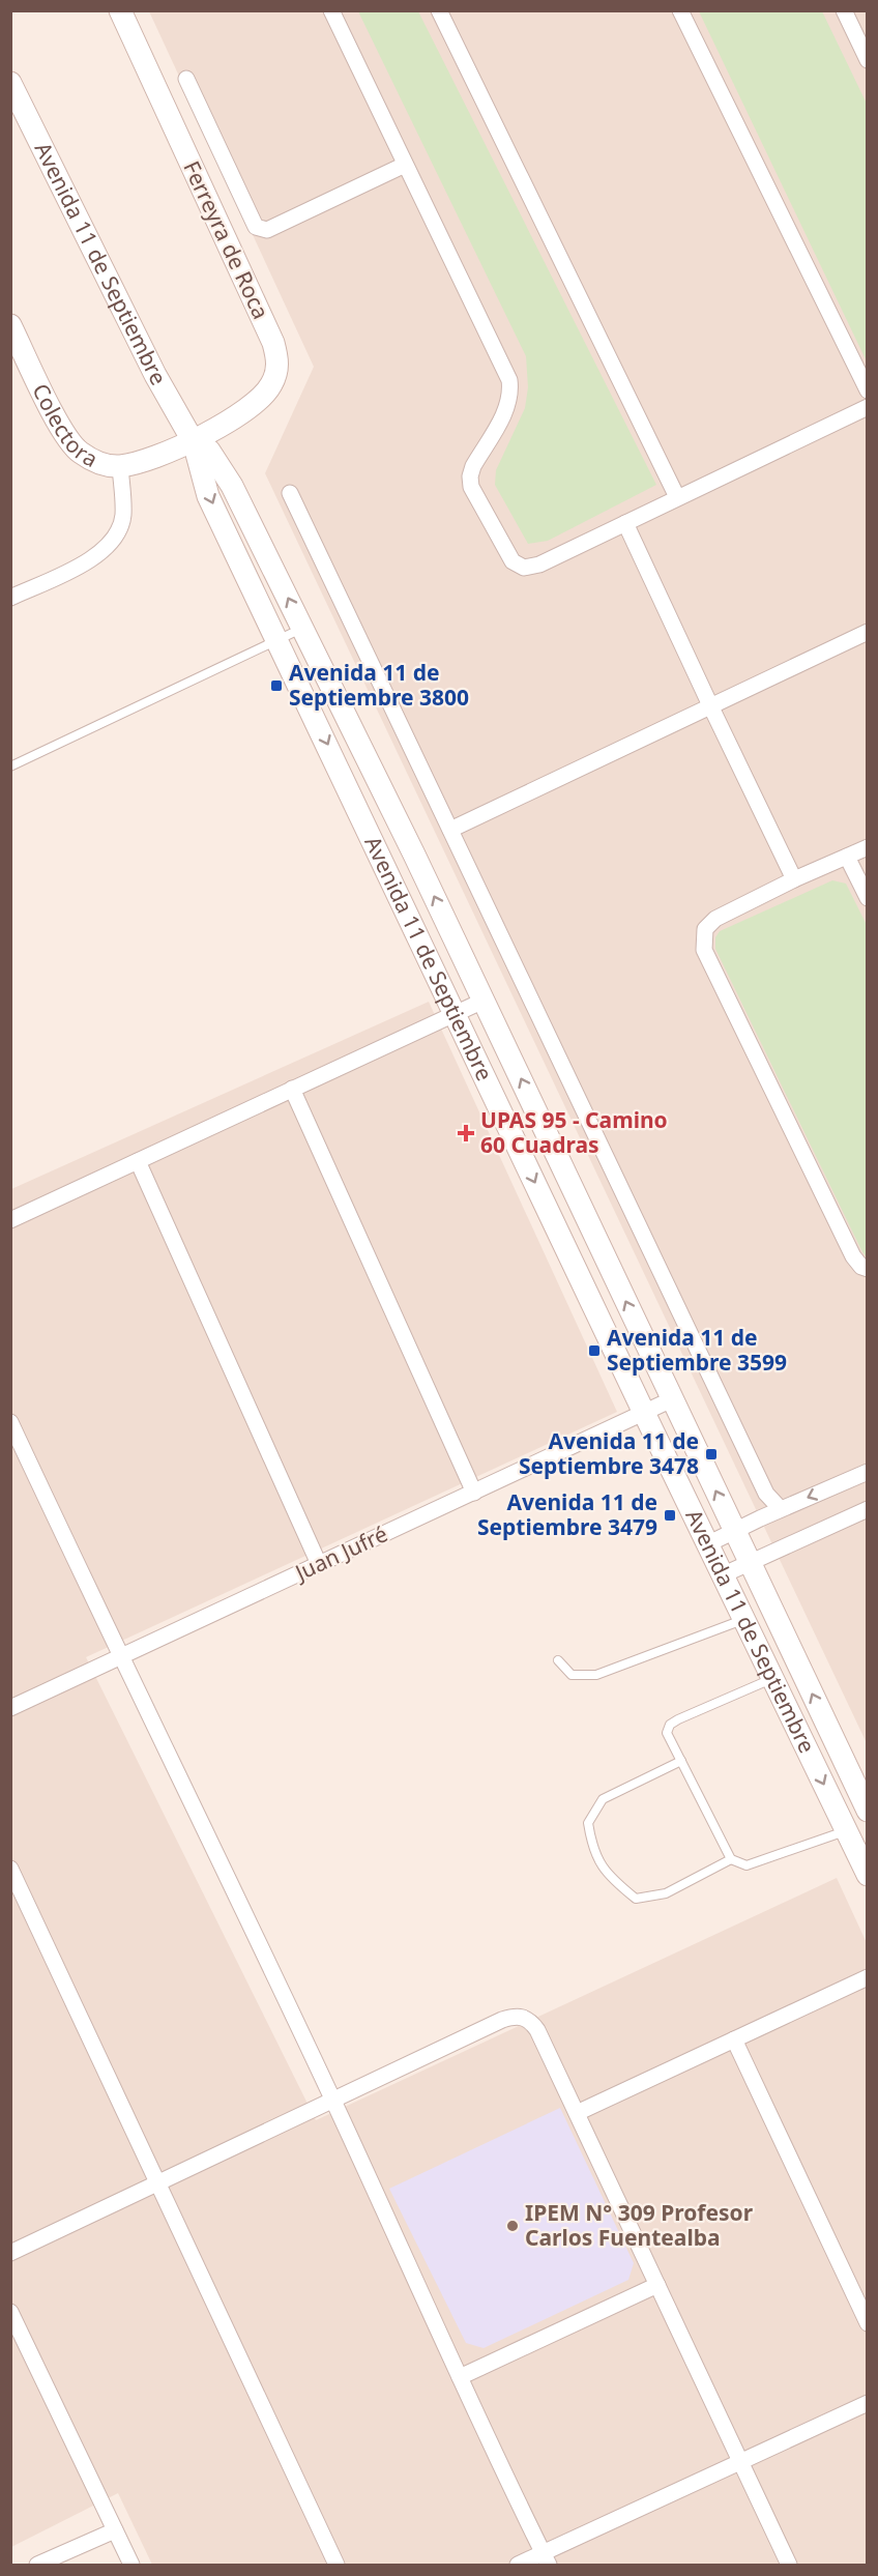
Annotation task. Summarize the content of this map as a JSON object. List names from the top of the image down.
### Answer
{
  "streets": {
    "main road": ["Ferreyra de Roca", "Avenida 11 de Septiembre", "Colectora"],
    "street": ["Juan Jufré"]
  },
  "crossings": [
    ["Ferreyra de Roca", "Avenida 11 de Septiembre"],
    ["Ferreyra de Roca", "Colectora"],
    ["Avenida 11 de Septiembre", "Colectora"],
    ["Avenida 11 de Septiembre", "Juan Jufré"]
  ],
  "places": {
    "transit": [
      "Avenida 11 de Septiembre 3800",
      "Avenida 11 de Septiembre 3599",
      "Avenida 11 de Septiembre 3478",
      "Avenida 11 de Septiembre 3479"
    ],
    "health": ["UPAS 95 - Camino 60 Cuadras"],
    "other": ["IPEM N° 309 Profesor Carlos Fuentealba"]
  }
}
